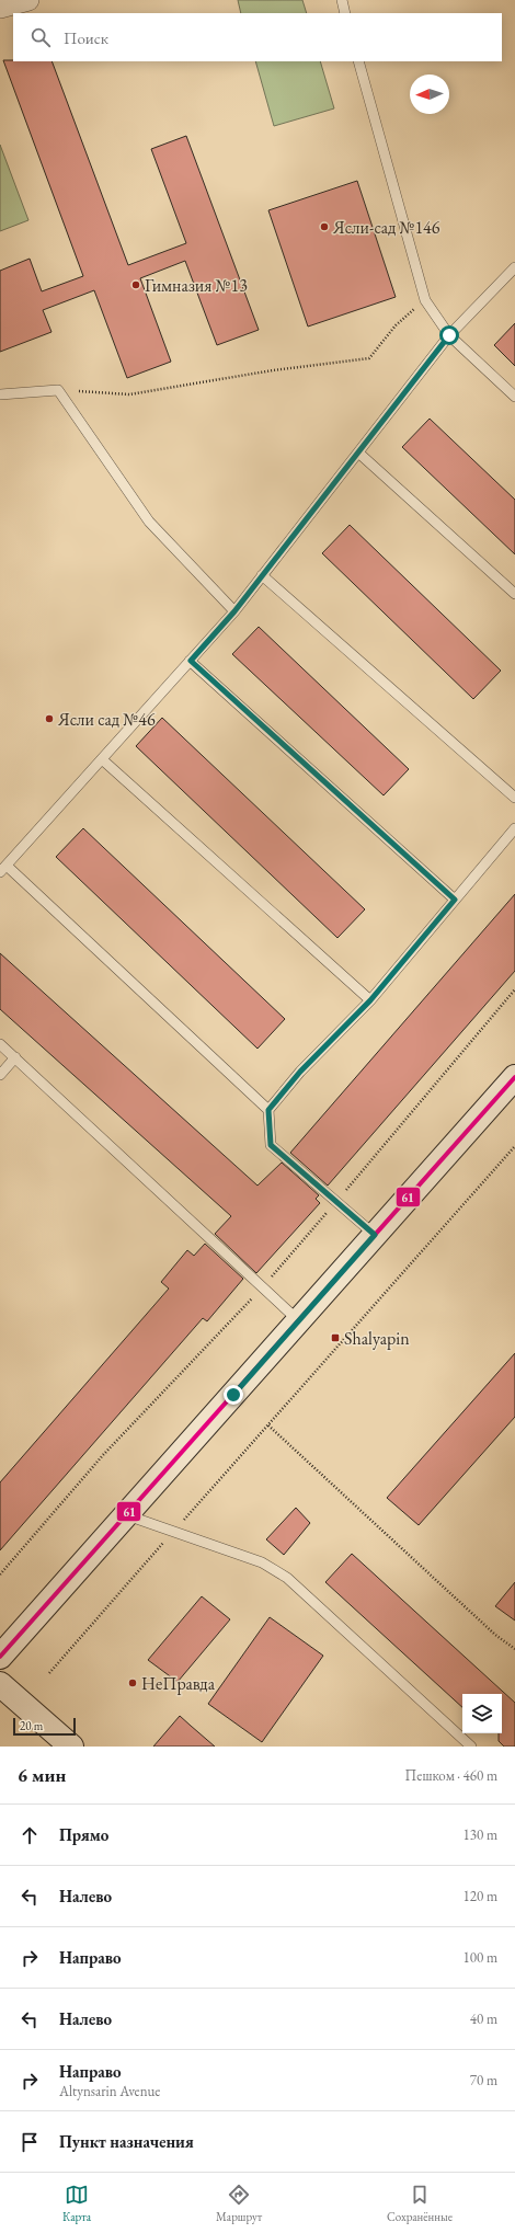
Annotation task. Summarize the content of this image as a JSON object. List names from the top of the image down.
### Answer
{
  "places": {
    "other": [
      "Ясли-сад №146",
      "Гимназия №13",
      "Ясли сад №46",
      "НеПравда"
    ],
    "transit": ["Shalyapin"]
  },
  "lines": ["transit line 61"],
  "scale_bar": "20 m",
  "north": "left",
  "page": {
    "search": "Поиск",
    "scale": "20 m",
    "heading": ["6 мин", "Пешком · 460 m"],
    "list": [
      ["Прямо", "130 m"],
      ["Налево", "120 m"],
      ["Направо", "100 m"],
      ["Налево", "40 m"],
      ["Направо", "Altynsarin Avenue", "70 m"],
      "Пункт назначения"
    ],
    "nav": ["Карта", "Маршрут", "Сохранённые"]
  }
}
